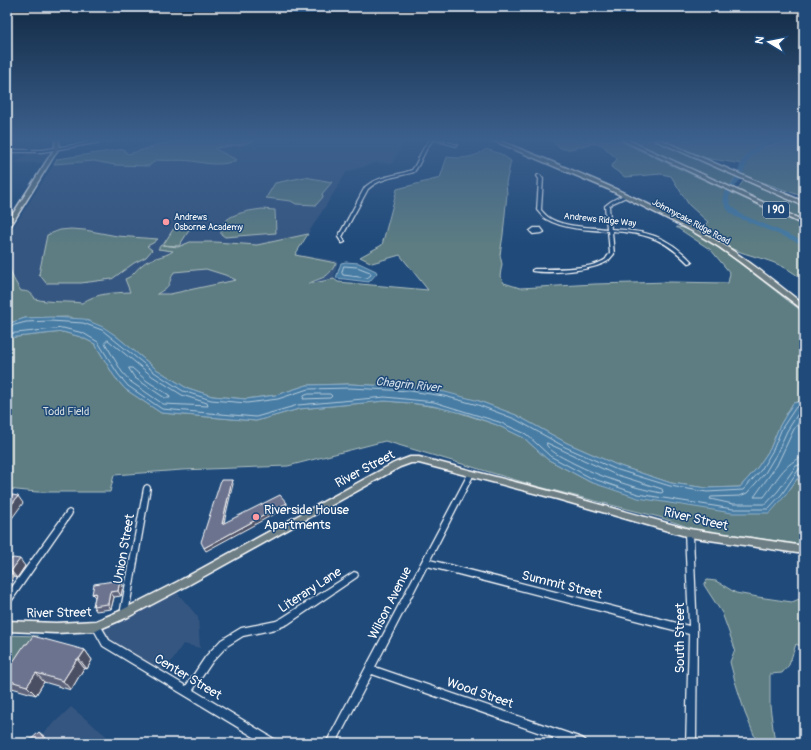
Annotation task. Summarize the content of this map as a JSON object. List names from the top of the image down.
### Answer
{
  "streets": {
    "highway": ["I 90"],
    "main road": ["Johnnycake Ridge Road", "River Street"],
    "street": [
      "Andrews Ridge Way",
      "Union Street",
      "Summit Street",
      "Literary Lane",
      "Wilson Avenue",
      "South Street",
      "Center Street",
      "Wood Street"
    ]
  },
  "crossings": [
    ["River Street", "Union Street"],
    ["River Street", "Wilson Avenue"],
    ["River Street", "South Street"],
    ["River Street", "Center Street"],
    ["Summit Street", "Wilson Avenue"],
    ["Summit Street", "South Street"],
    ["Literary Lane", "Center Street"],
    ["Wilson Avenue", "Wood Street"]
  ],
  "water": ["Chagrin River"],
  "parks": ["Todd Field"],
  "places": ["Andrews Osborne Academy", "Riverside House Apartments"],
  "north": "left"
}
